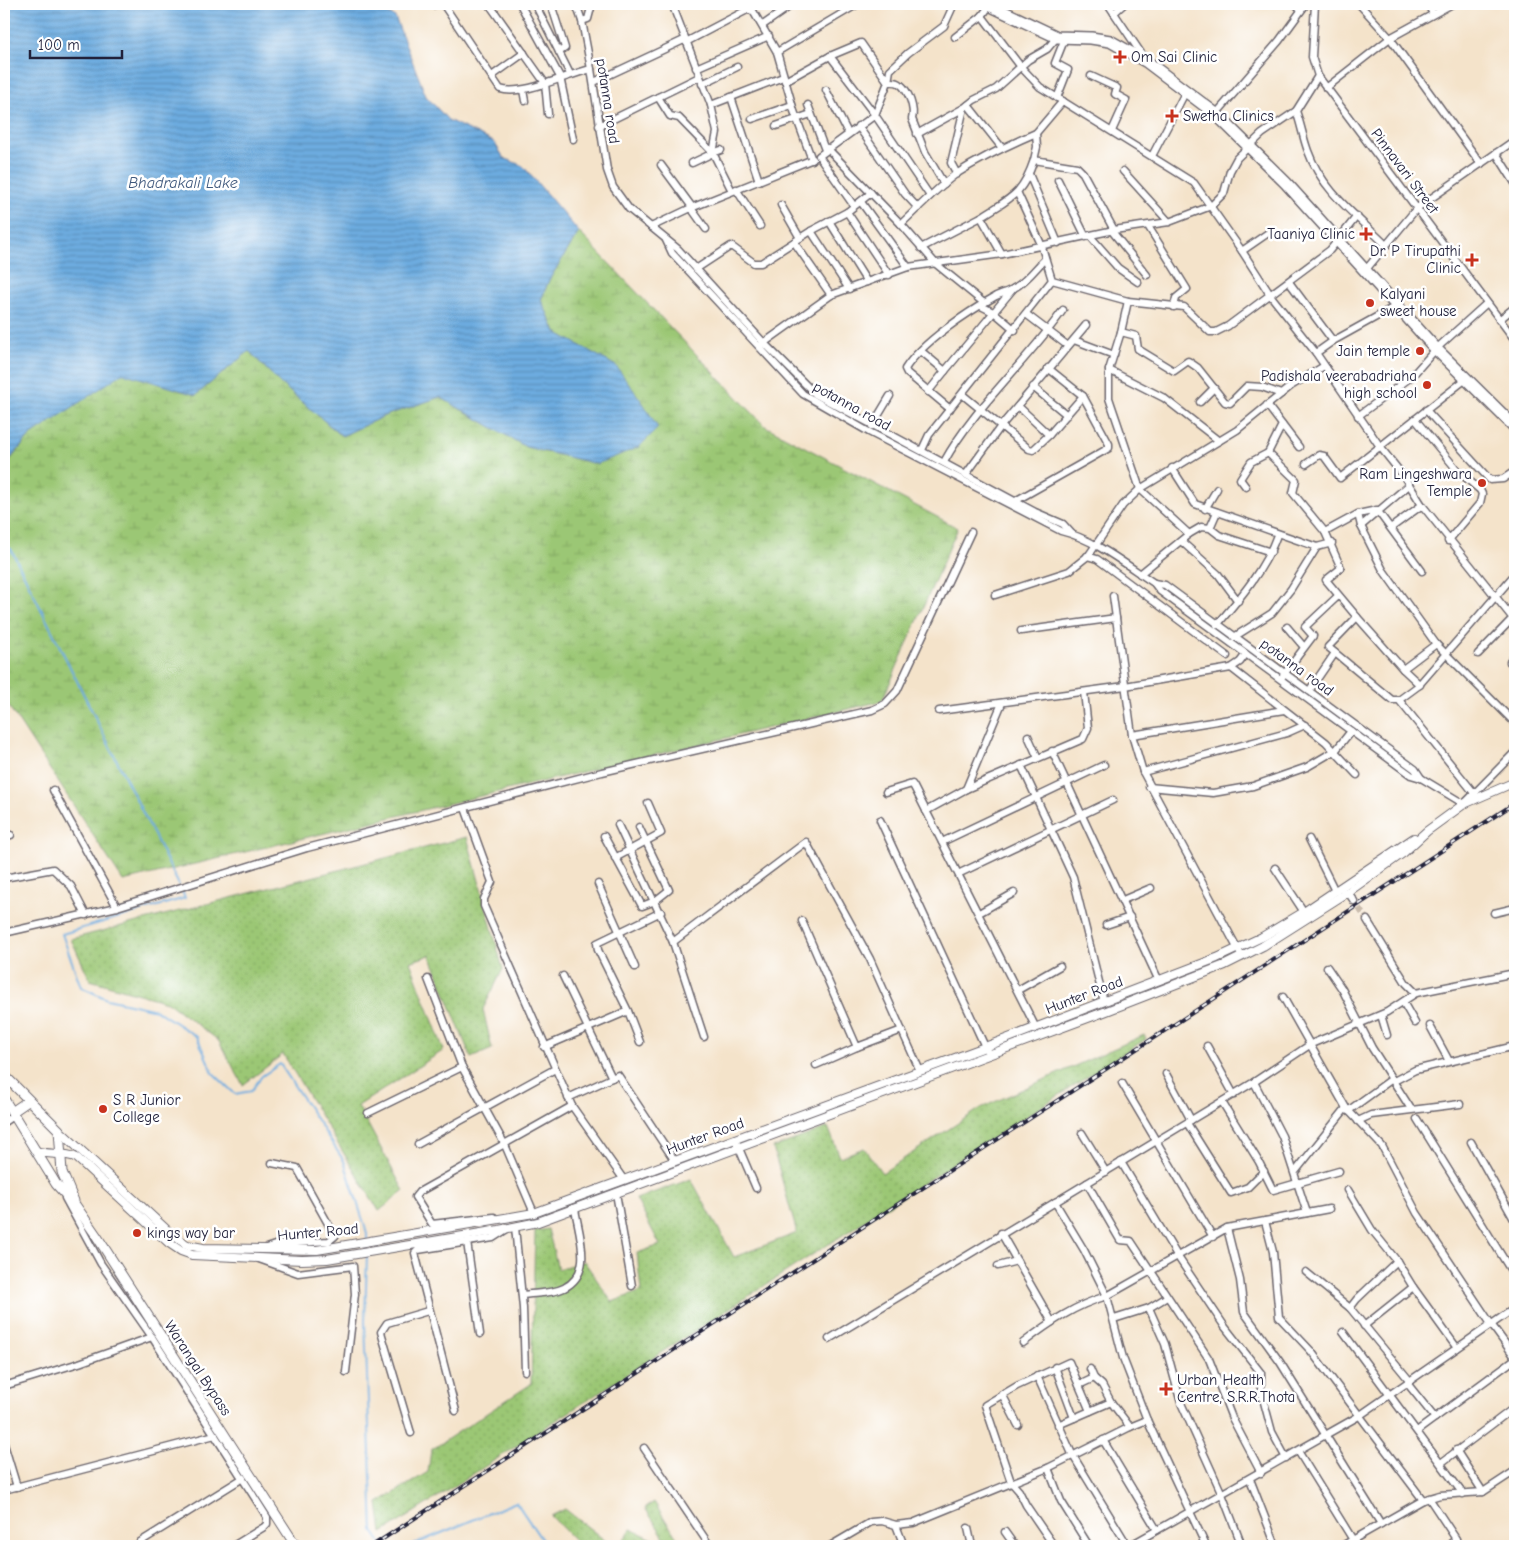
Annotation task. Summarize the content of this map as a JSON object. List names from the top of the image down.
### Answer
{
  "streets": {
    "main road": ["Hunter Road", "Warangal Bypass"],
    "street": ["potanna road", "Pinnavari Street"]
  },
  "crossings": [
    ["potanna road", "Hunter Road"],
    ["Hunter Road", "Warangal Bypass"]
  ],
  "water": ["Bhadrakali Lake"],
  "places": {
    "health": [
      "Om Sai Clinic",
      "Swetha Clinics",
      "Taaniya Clinic",
      "Dr. P Tirupathi Clinic",
      "Urban Health Centre, S.R.R.Thota"
    ],
    "other": [
      "Kalyani sweet house",
      "Jain temple",
      "Padishala veerabadriaha high school",
      "Ram Lingeshwara Temple",
      "S R Junior College",
      "kings way bar"
    ]
  },
  "scale_bar": "100 m"
}
